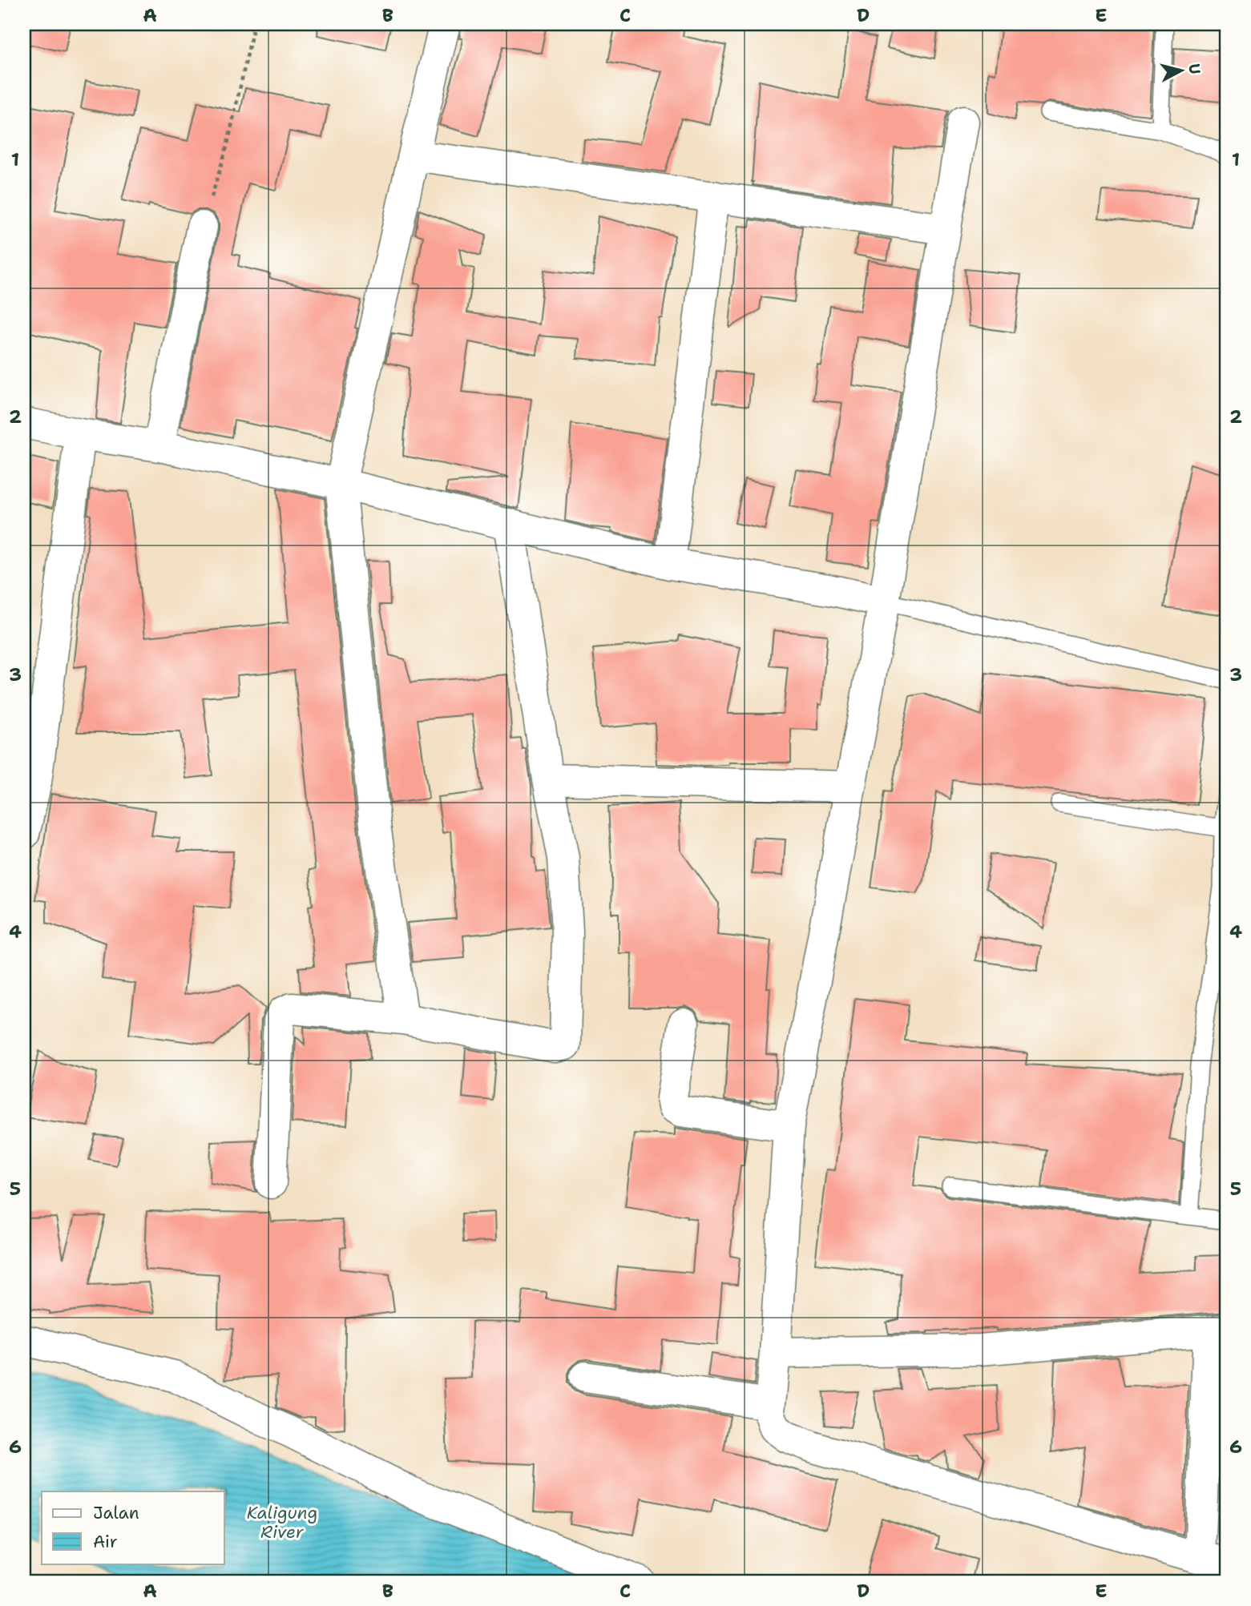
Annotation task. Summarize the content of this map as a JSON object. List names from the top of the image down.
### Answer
{
  "water": ["Kaligung River"],
  "legend": ["Jalan", "Air"],
  "north": "right",
  "grid": {
    "columns": [
      "A",
      "B",
      "C",
      "D",
      "E"
    ],
    "rows": [
      "1",
      "2",
      "3",
      "4",
      "5",
      "6"
    ]
  }
}
